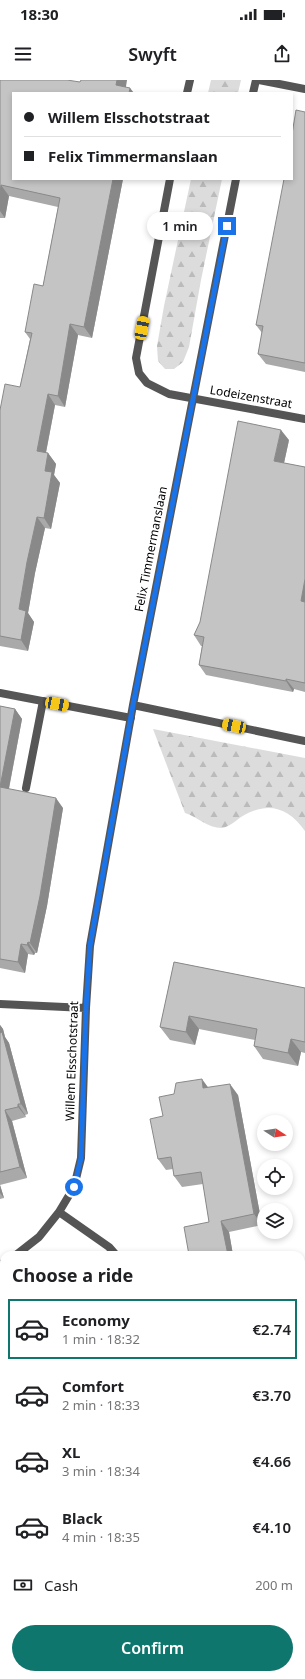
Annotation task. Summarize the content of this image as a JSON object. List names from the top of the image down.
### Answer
{
  "streets": {
    "street": ["Lodeizenstraat", "Felix Timmermanslaan", "Willem Elsschotstraat"]
  },
  "crossings": [
    ["Lodeizenstraat", "Felix Timmermanslaan"],
    ["Felix Timmermanslaan", "Willem Elsschotstraat"]
  ],
  "north": "right",
  "page": {
    "status": "18:30",
    "header": "Swyft",
    "banner": ["Willem Elsschotstraat", "Felix Timmermanslaan"],
    "bubble": "1 min",
    "heading": "Choose a ride",
    "list": [
      {
        "name": "Economy",
        "note": "1 min · 18:32",
        "value": "€2.74"
      },
      {
        "name": "Comfort",
        "note": "2 min · 18:33",
        "value": "€3.70"
      },
      {
        "name": "XL",
        "note": "3 min · 18:34",
        "value": "€4.66"
      },
      {
        "name": "Black",
        "note": "4 min · 18:35",
        "value": "€4.10"
      }
    ],
    "pay": ["Cash", "200 m"],
    "buttons": "Confirm"
  }
}
